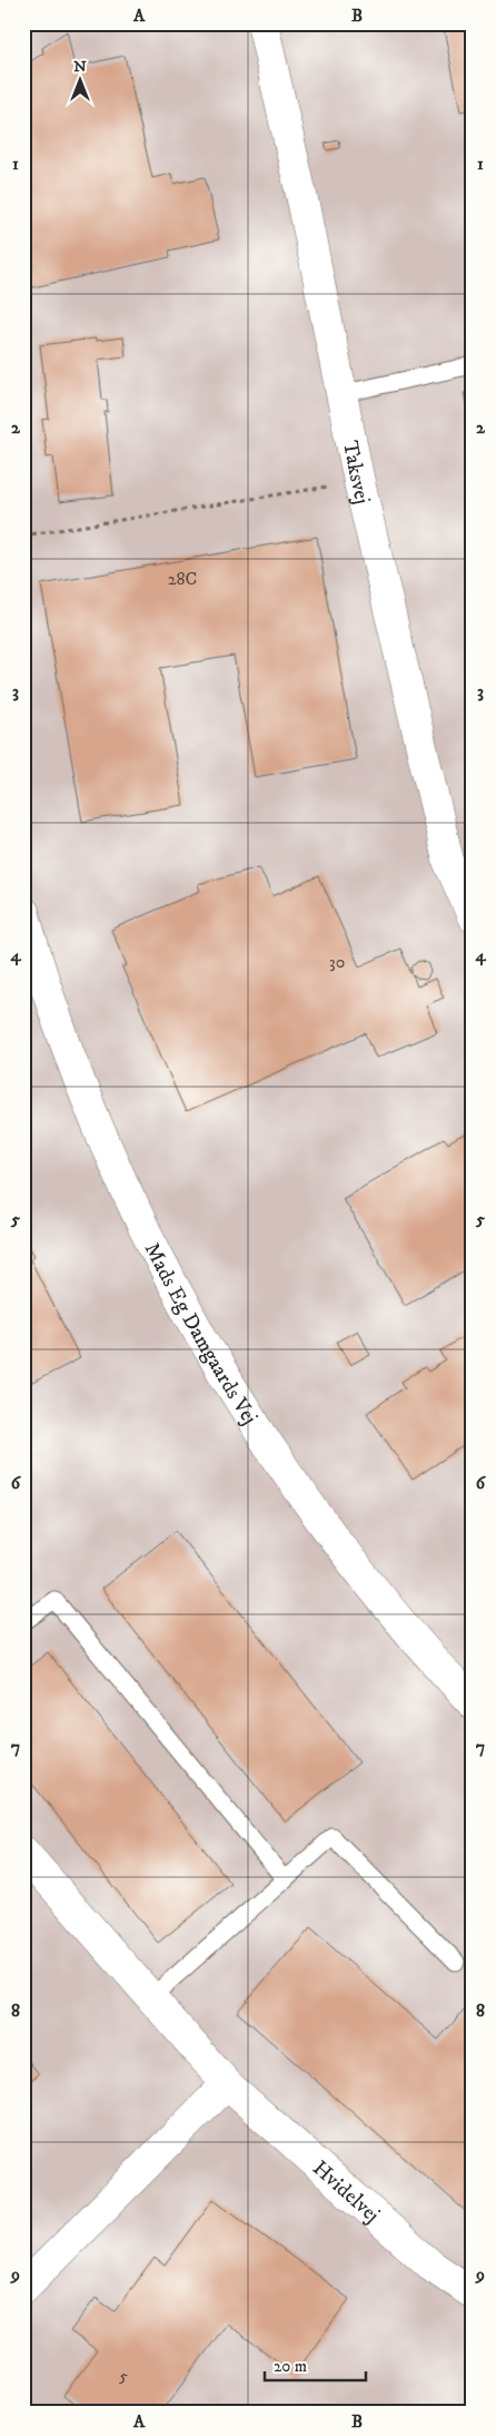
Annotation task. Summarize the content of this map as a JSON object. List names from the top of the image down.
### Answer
{
  "streets": {
    "street": ["Taksvej", "Mads Eg Damgaards Vej", "Hvidelvej"]
  },
  "house_numbers": ["28C", "30", "5"],
  "scale_bar": "20 m",
  "north": "top",
  "grid": {
    "columns": ["A", "B"],
    "rows": [
      "1",
      "2",
      "3",
      "4",
      "5",
      "6",
      "7",
      "8",
      "9"
    ]
  }
}
